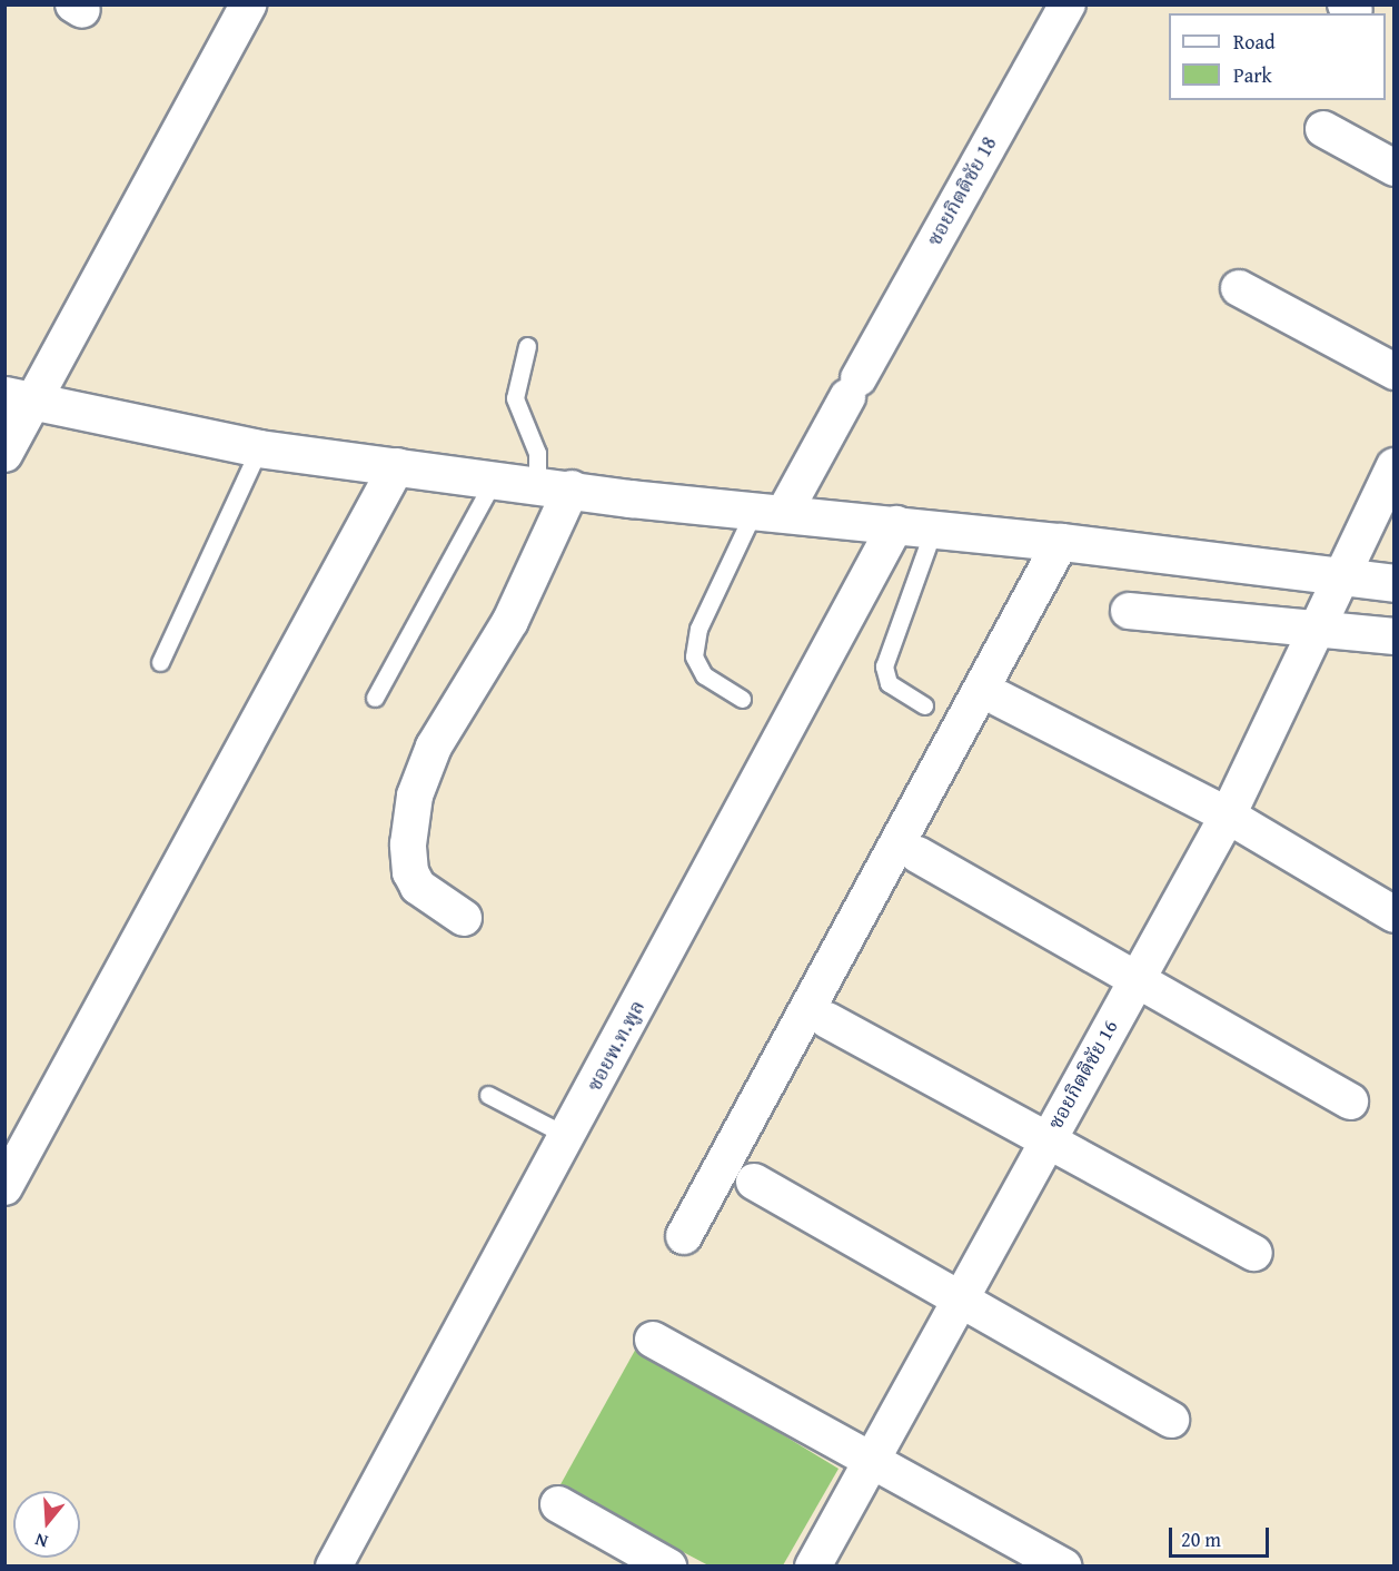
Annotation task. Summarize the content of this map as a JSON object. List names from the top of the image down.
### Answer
{
  "streets": {
    "street": ["ซอยกิตติชัย 18", "ซอยพ.ท.พูล", "ซอยกิตติชัย 16"]
  },
  "legend": ["Road", "Park"],
  "scale_bar": "20 m",
  "north": "bottom"
}
